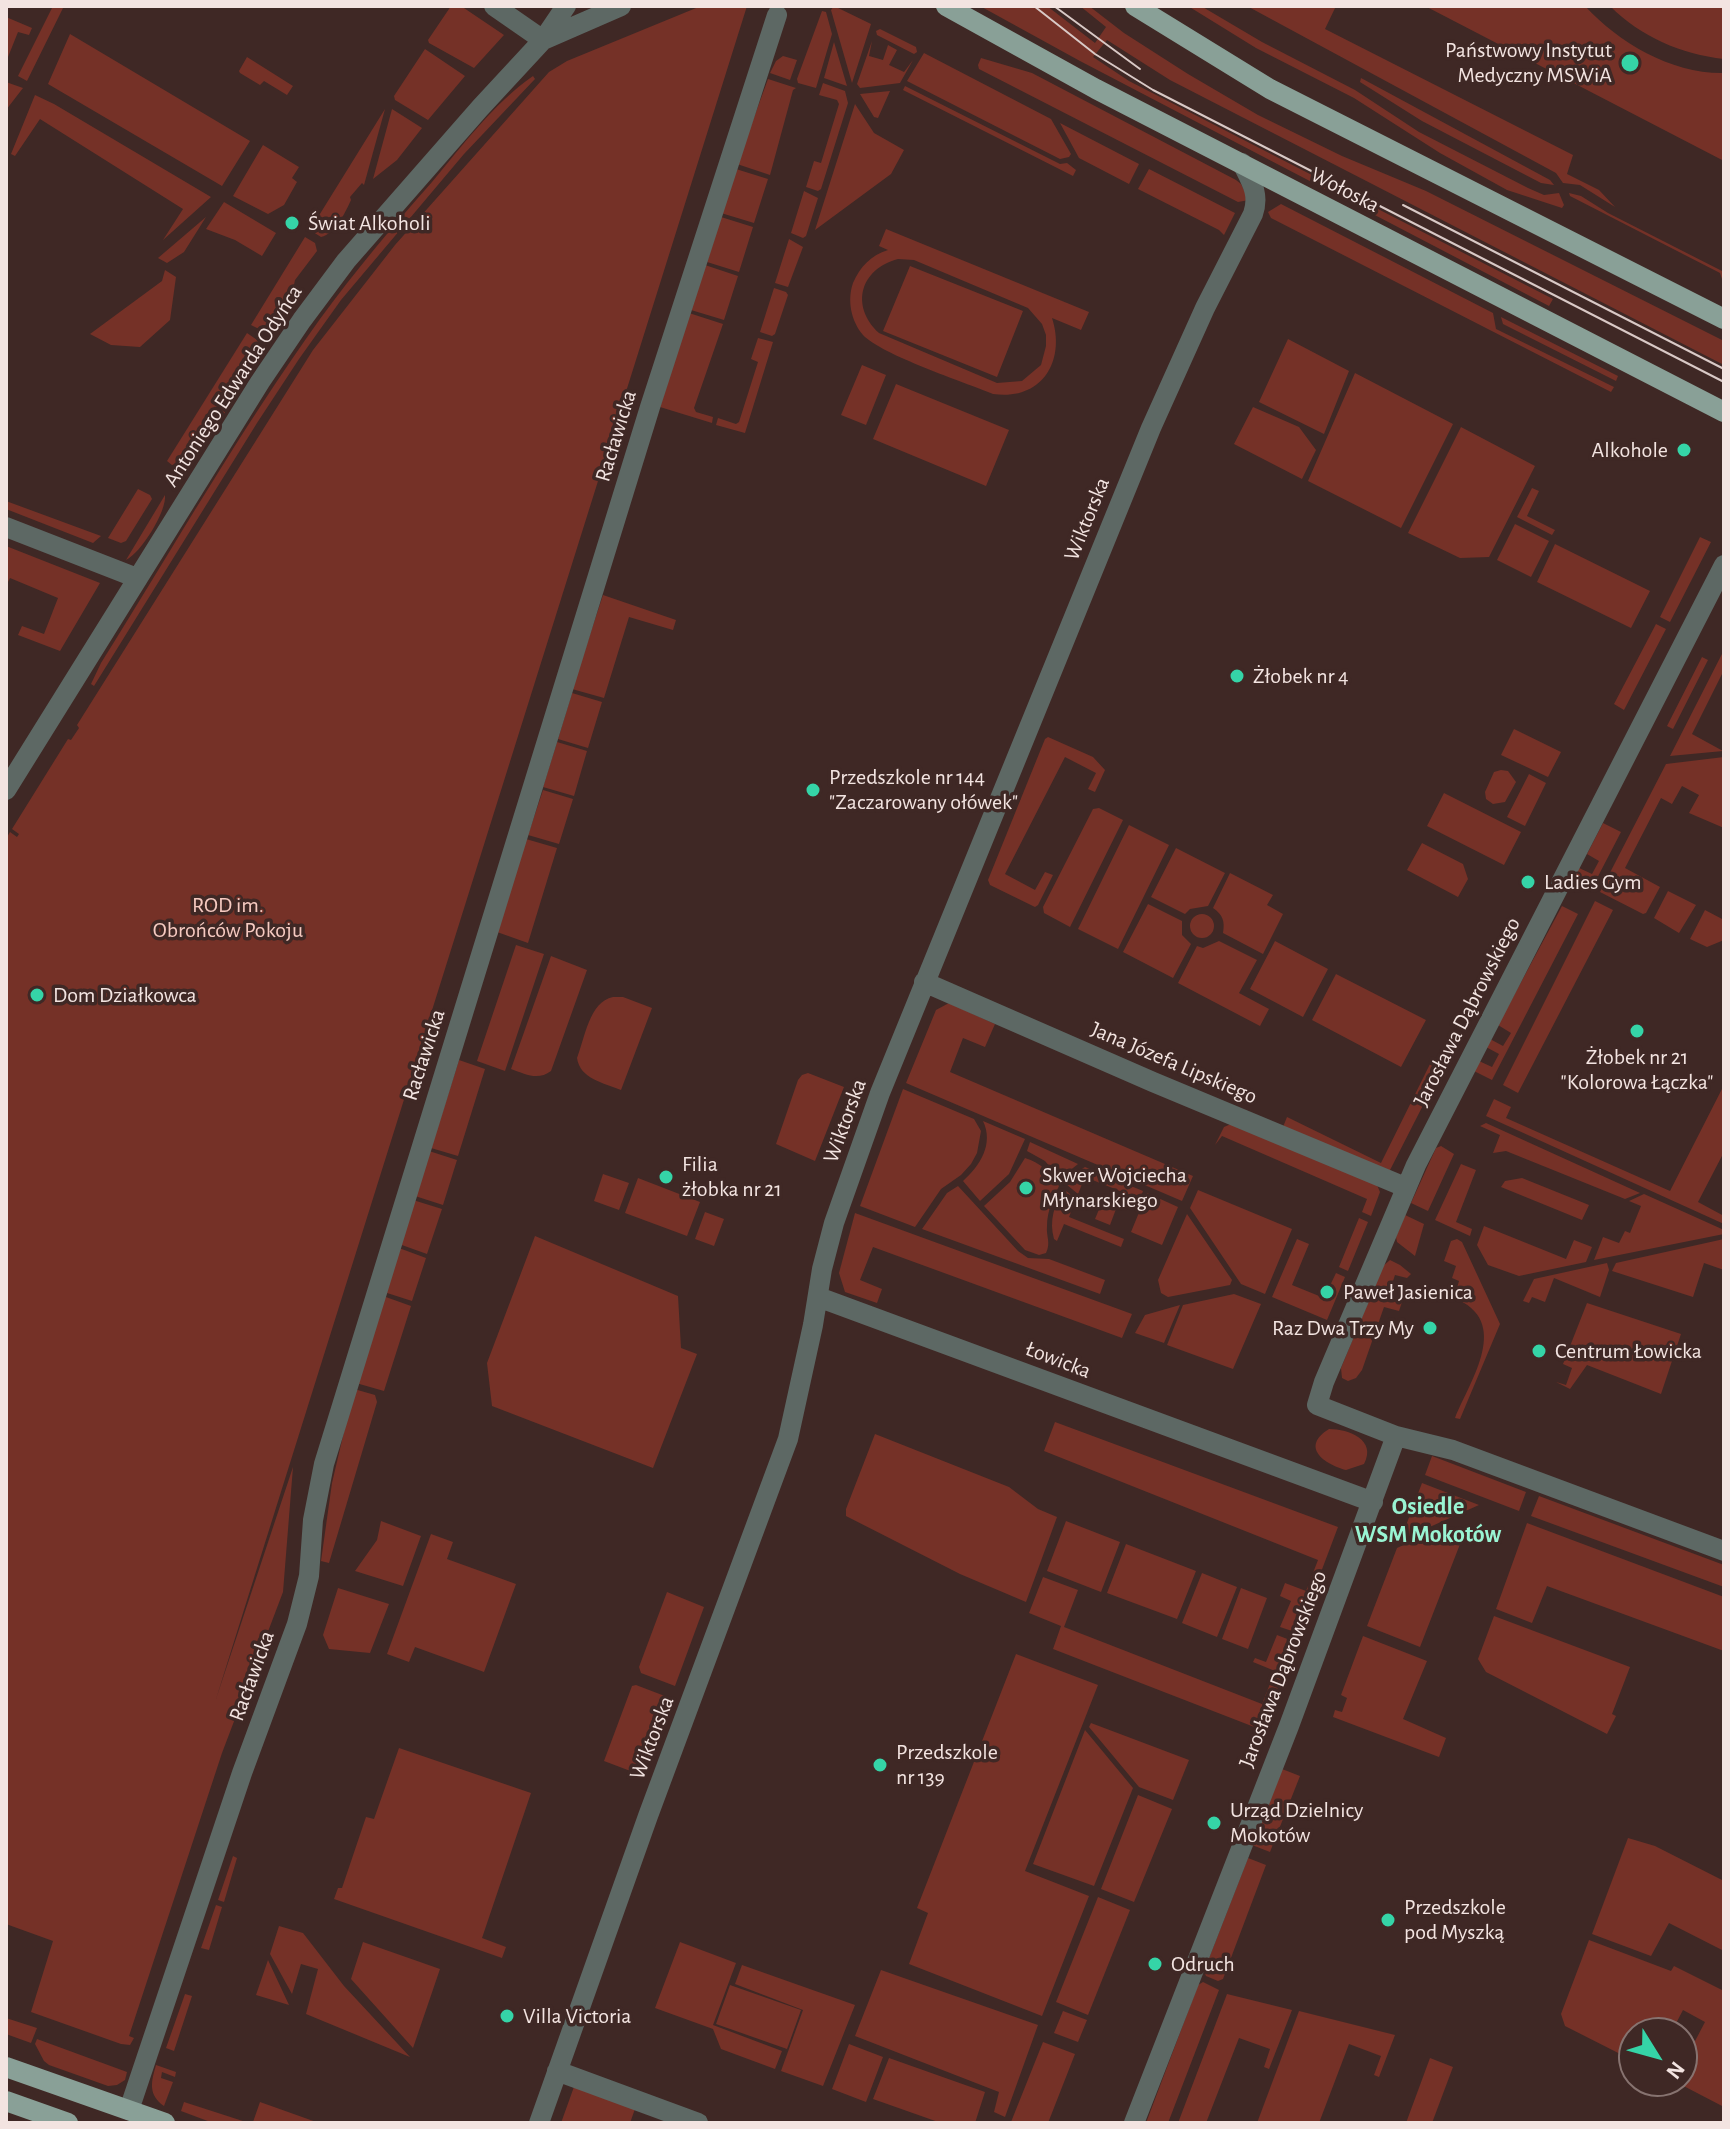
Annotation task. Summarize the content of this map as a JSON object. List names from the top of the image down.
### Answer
{
  "streets": {
    "main road": ["Wołoska"],
    "street": [
      "Antoniego Edwarda Odyńca",
      "Racławicka",
      "Wiktorska",
      "Jarosława Dąbrowskiego",
      "Jana Józefa Lipskiego",
      "Łowicka"
    ]
  },
  "crossings": [
    ["Wołoska", "Wiktorska"],
    ["Wiktorska", "Jana Józefa Lipskiego"],
    ["Wiktorska", "Łowicka"],
    ["Jarosława Dąbrowskiego", "Jana Józefa Lipskiego"],
    ["Jarosława Dąbrowskiego", "Łowicka"]
  ],
  "districts": ["Osiedle WSM Mokotów"],
  "parks": ["ROD im. Obrońców Pokoju"],
  "places": [
    "Państwowy Instytut Medyczny MSWiA",
    "Świat Alkoholi",
    "Alkohole",
    "Żłobek nr 4",
    "Przedszkole nr 144 \"Zaczarowany ołówek\"",
    "Ladies Gym",
    "Dom Działkowca",
    "Żłobek nr 21 \"Kolorowa Łączka\"",
    "Filia żłobka nr 21",
    "Skwer Wojciecha Młynarskiego",
    "Paweł Jasienica",
    "Raz Dwa Trzy My",
    "Centrum Łowicka",
    "Przedszkole nr 139",
    "Urząd Dzielnicy Mokotów",
    "Przedszkole pod Myszką",
    "Odruch",
    "Villa Victoria"
  ],
  "north": "bottom right"
}
